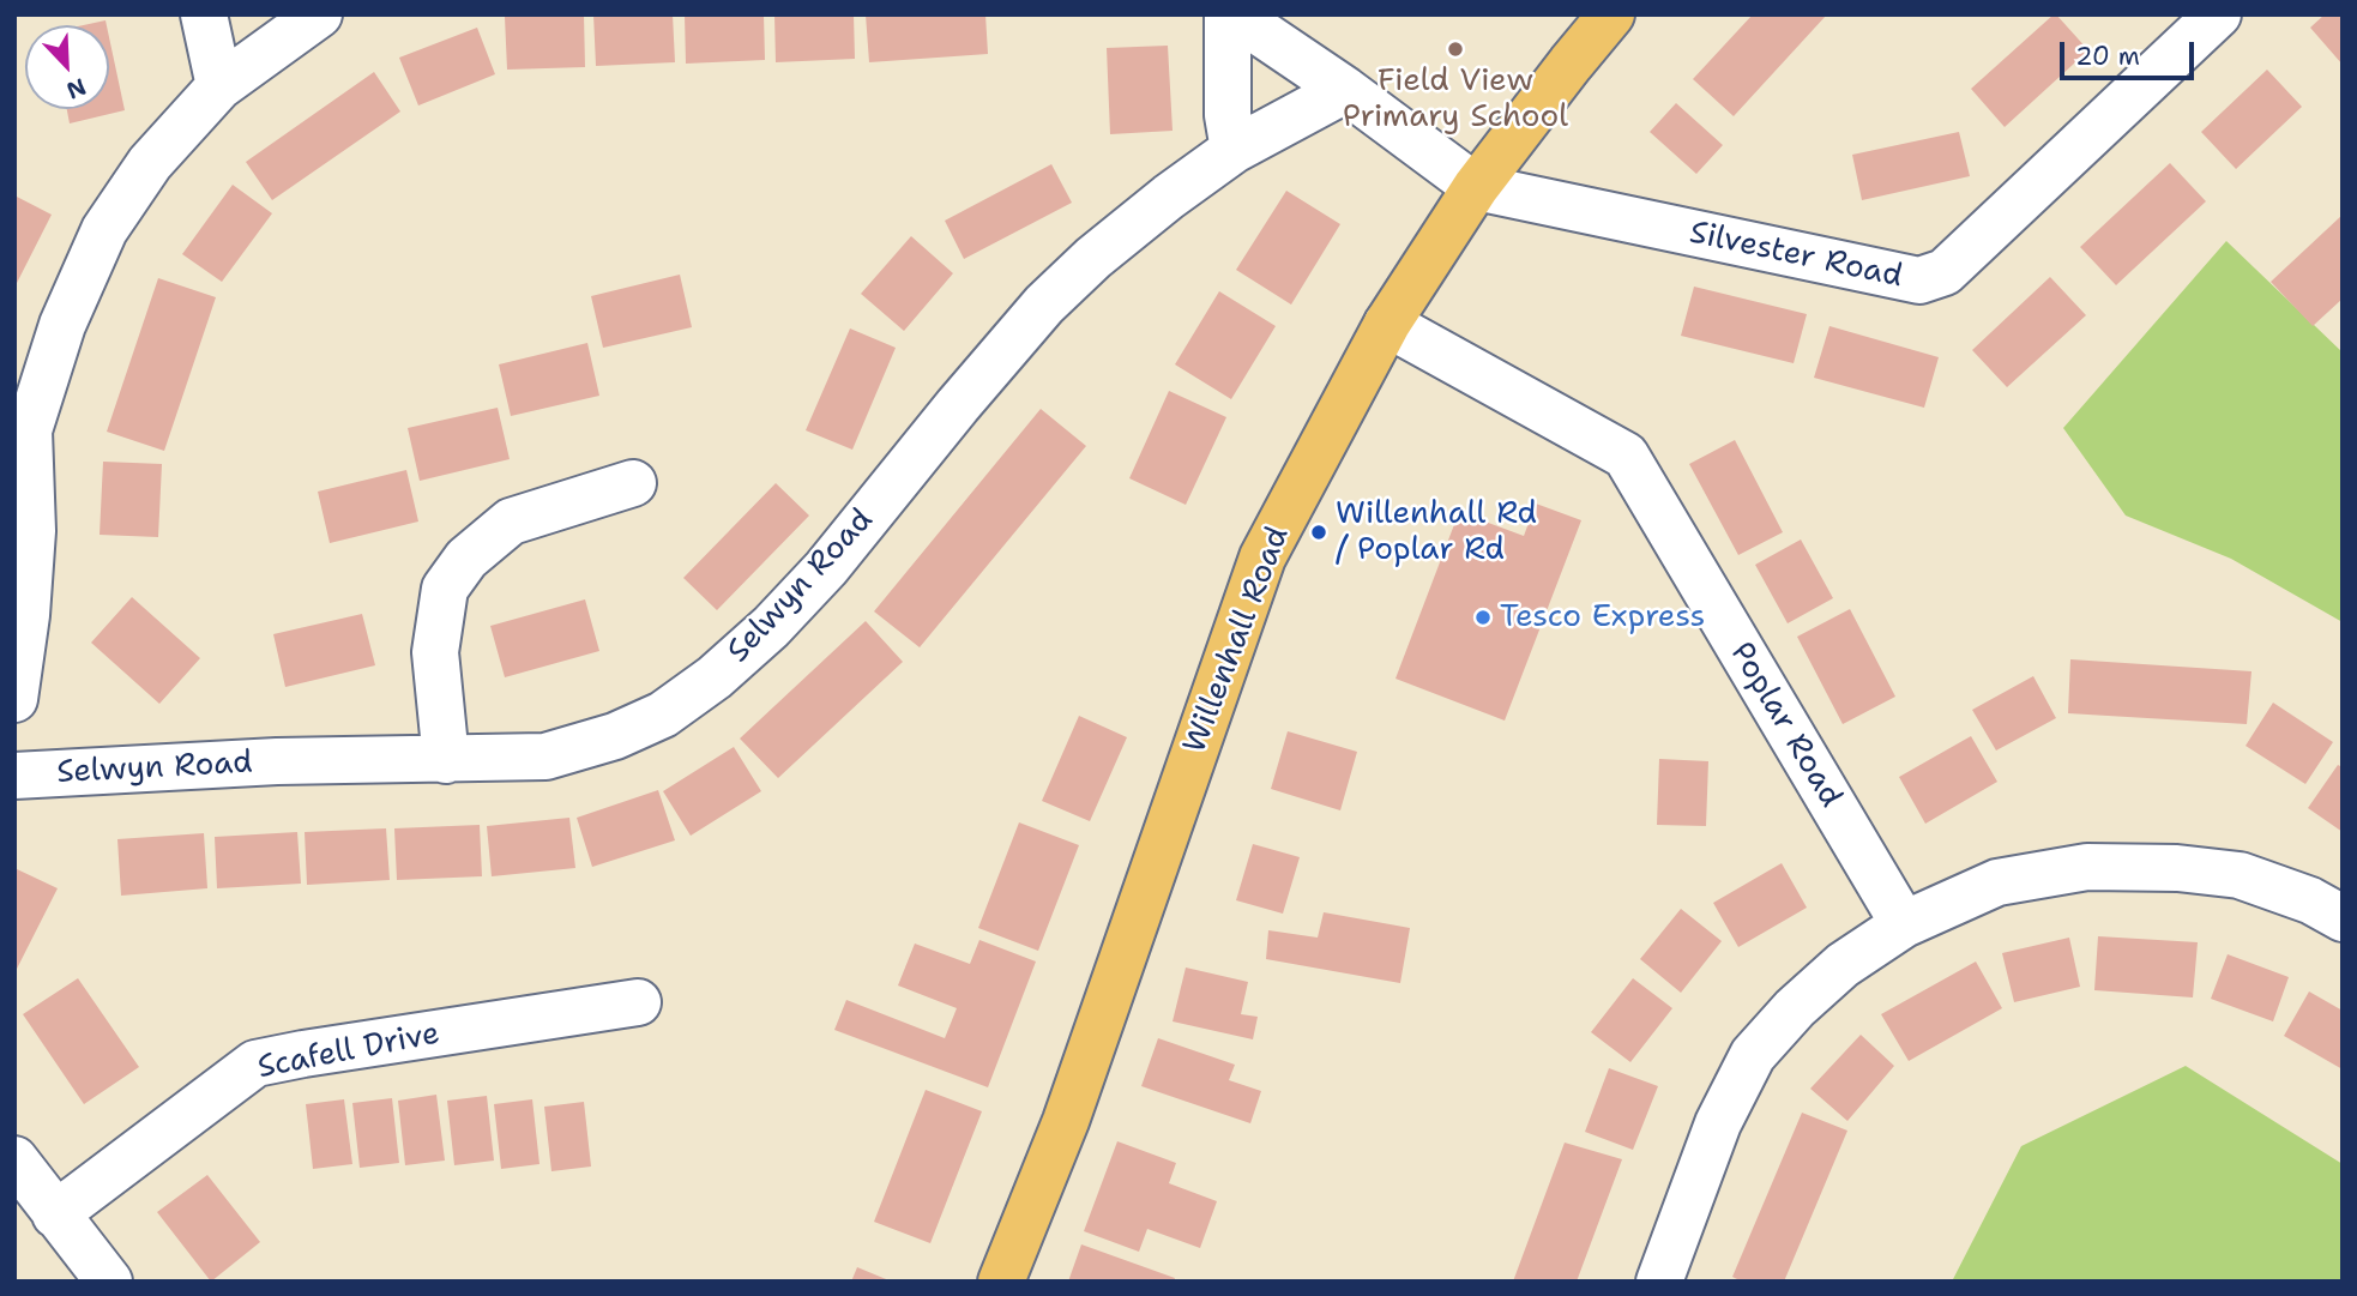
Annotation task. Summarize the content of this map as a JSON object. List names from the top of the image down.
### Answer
{
  "streets": {
    "main road": ["Willenhall Road"],
    "street": [
      "Silvester Road",
      "Selwyn Road",
      "Poplar Road",
      "Scafell Drive"
    ]
  },
  "crossings": [
    ["Silvester Road", "Willenhall Road"],
    ["Willenhall Road", "Poplar Road"]
  ],
  "places": ["Field View Primary School", "Willenhall Rd / Poplar Rd", "Tesco Express"],
  "scale_bar": "20 m",
  "north": "bottom right"
}
